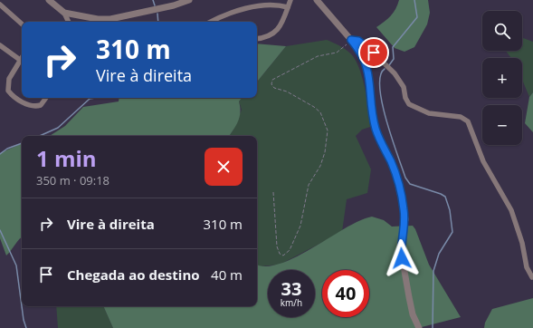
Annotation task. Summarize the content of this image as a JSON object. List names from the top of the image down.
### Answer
{
  "page": {
    "map_buttons": ["+", "−"],
    "turn": ["310 m", "Vire à direita"],
    "heading": ["1 min", "350 m · 09:18"],
    "list": [
      {
        "name": "Vire à direita",
        "value": "310 m"
      },
      {
        "name": "Chegada ao destino",
        "value": "40 m"
      }
    ],
    "speed": "33 km/h",
    "limit": "40"
  }
}
